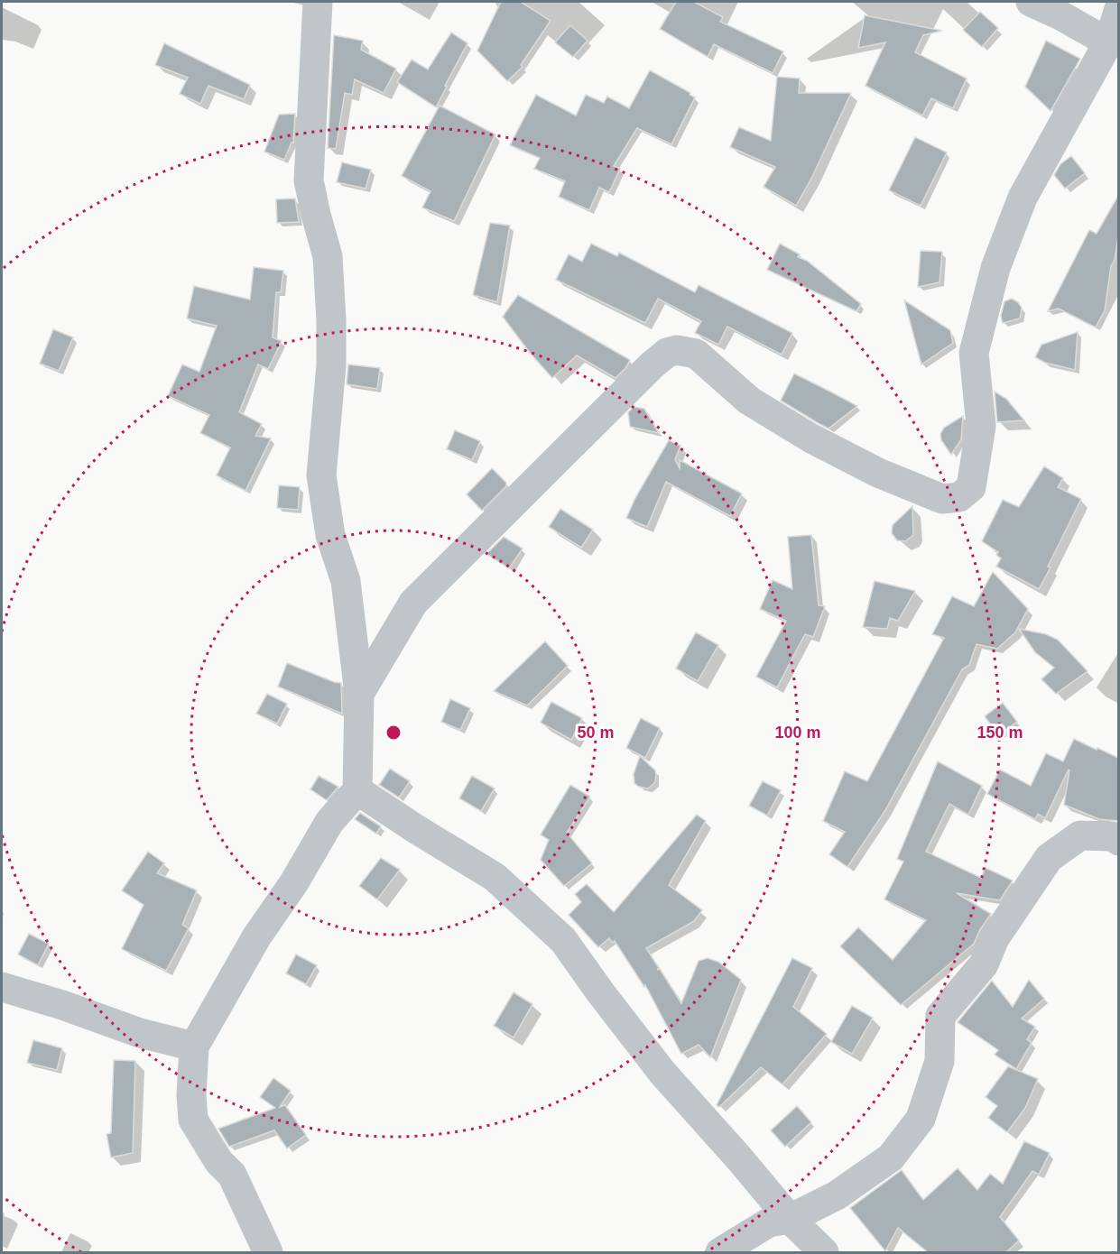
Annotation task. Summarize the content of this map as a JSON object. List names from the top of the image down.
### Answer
{
  "rings": ["50 m", "100 m", "150 m"]
}
